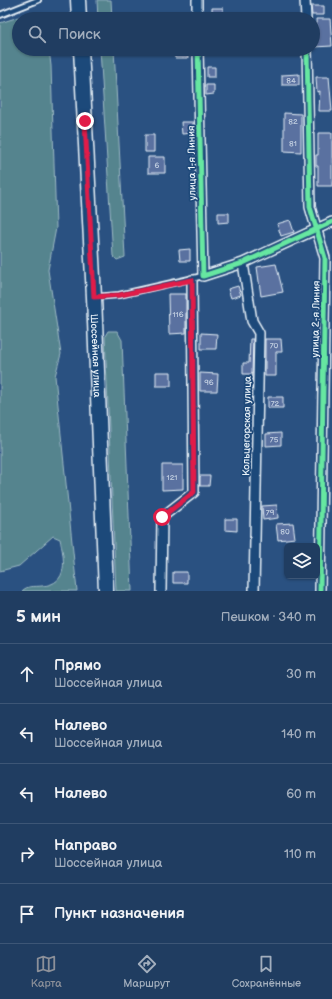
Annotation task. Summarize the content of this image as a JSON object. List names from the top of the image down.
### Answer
{
  "streets": {
    "main road": ["Шоссейная улица"],
    "street": ["улица 1-я Линия", "улица 2-я Линия", "Кольцегорская улица"]
  },
  "house_numbers": [
    "84",
    "82",
    "81",
    "6",
    "116",
    "70",
    "96",
    "72",
    "75",
    "121",
    "79",
    "80"
  ],
  "page": {
    "search": "Поиск",
    "heading": ["5 мин", "Пешком · 340 m"],
    "list": [
      ["Прямо", "Шоссейная улица", "30 m"],
      ["Налево", "Шоссейная улица", "140 m"],
      ["Налево", "60 m"],
      ["Направо", "Шоссейная улица", "110 m"],
      "Пункт назначения"
    ],
    "nav": ["Карта", "Маршрут", "Сохранённые"]
  }
}
